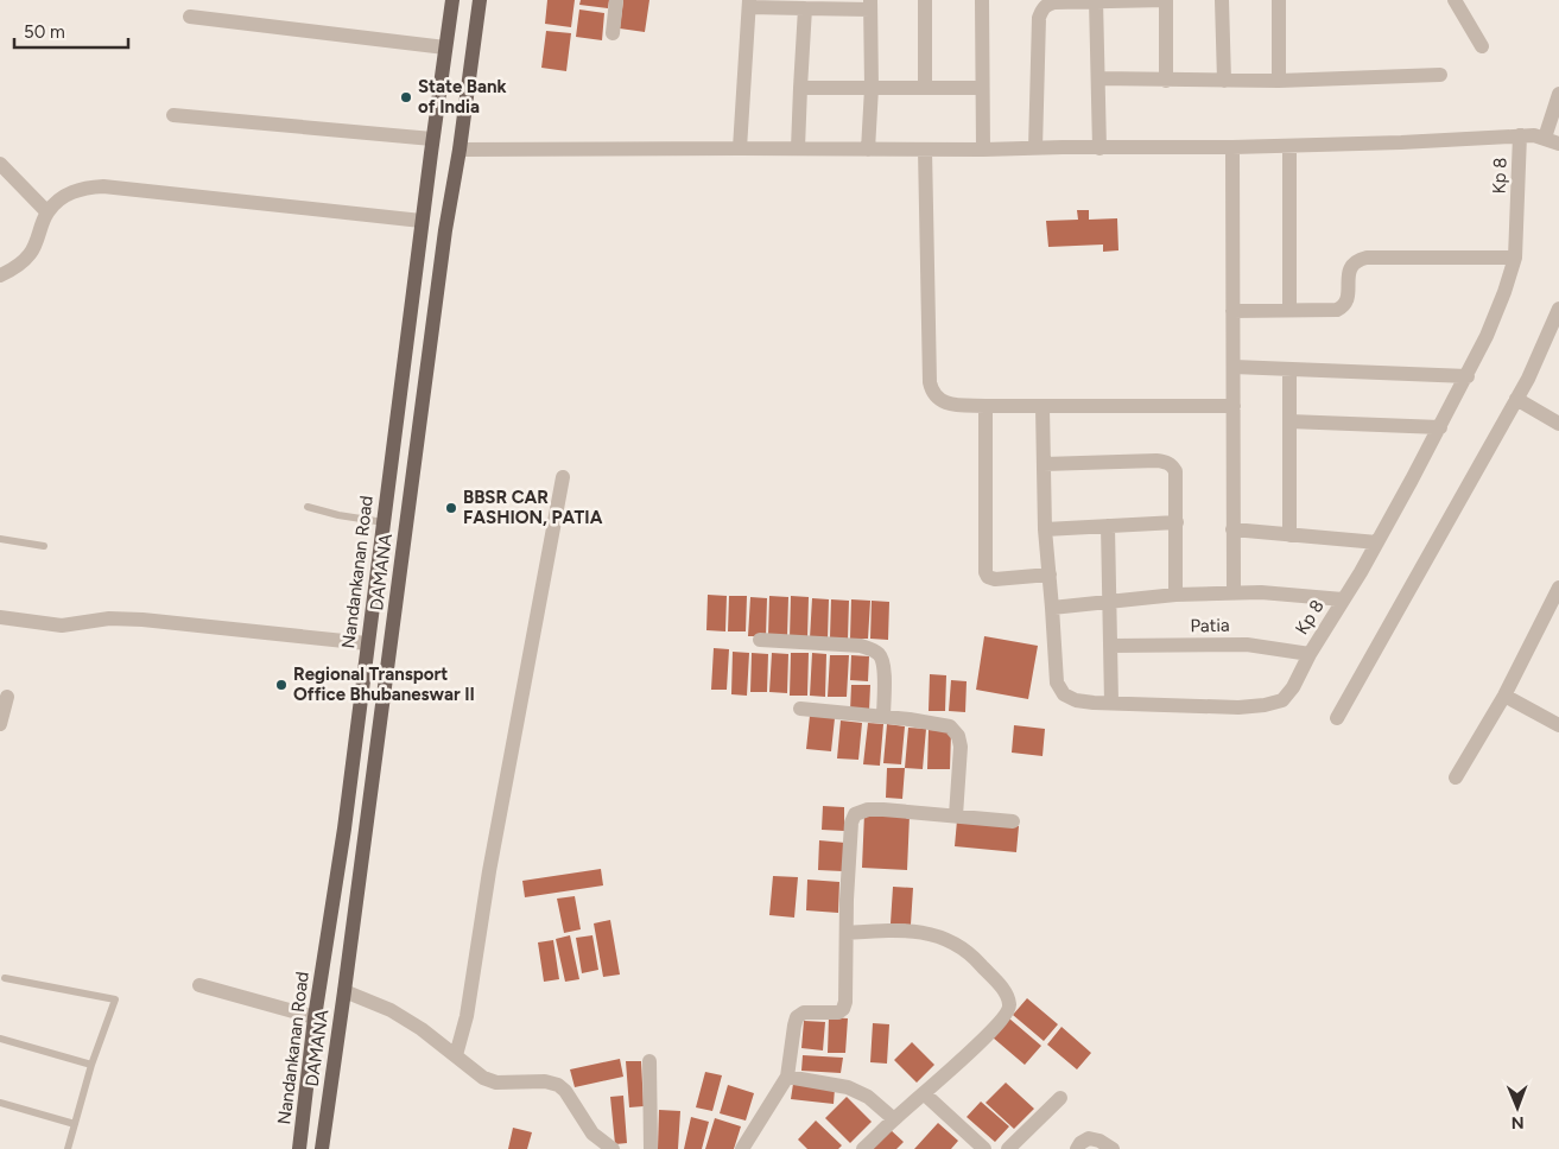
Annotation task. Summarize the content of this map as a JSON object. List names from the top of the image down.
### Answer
{
  "streets": {
    "main road": ["Nandankanan Road", "DAMANA"],
    "street": ["Kp 8", "Patia"]
  },
  "crossings": [
    ["Kp 8", "Patia"]
  ],
  "places": ["State Bank of India", "BBSR CAR FASHION, PATIA", "Regional Transport Office Bhubaneswar II"],
  "scale_bar": "50 m",
  "north": "bottom"
}
